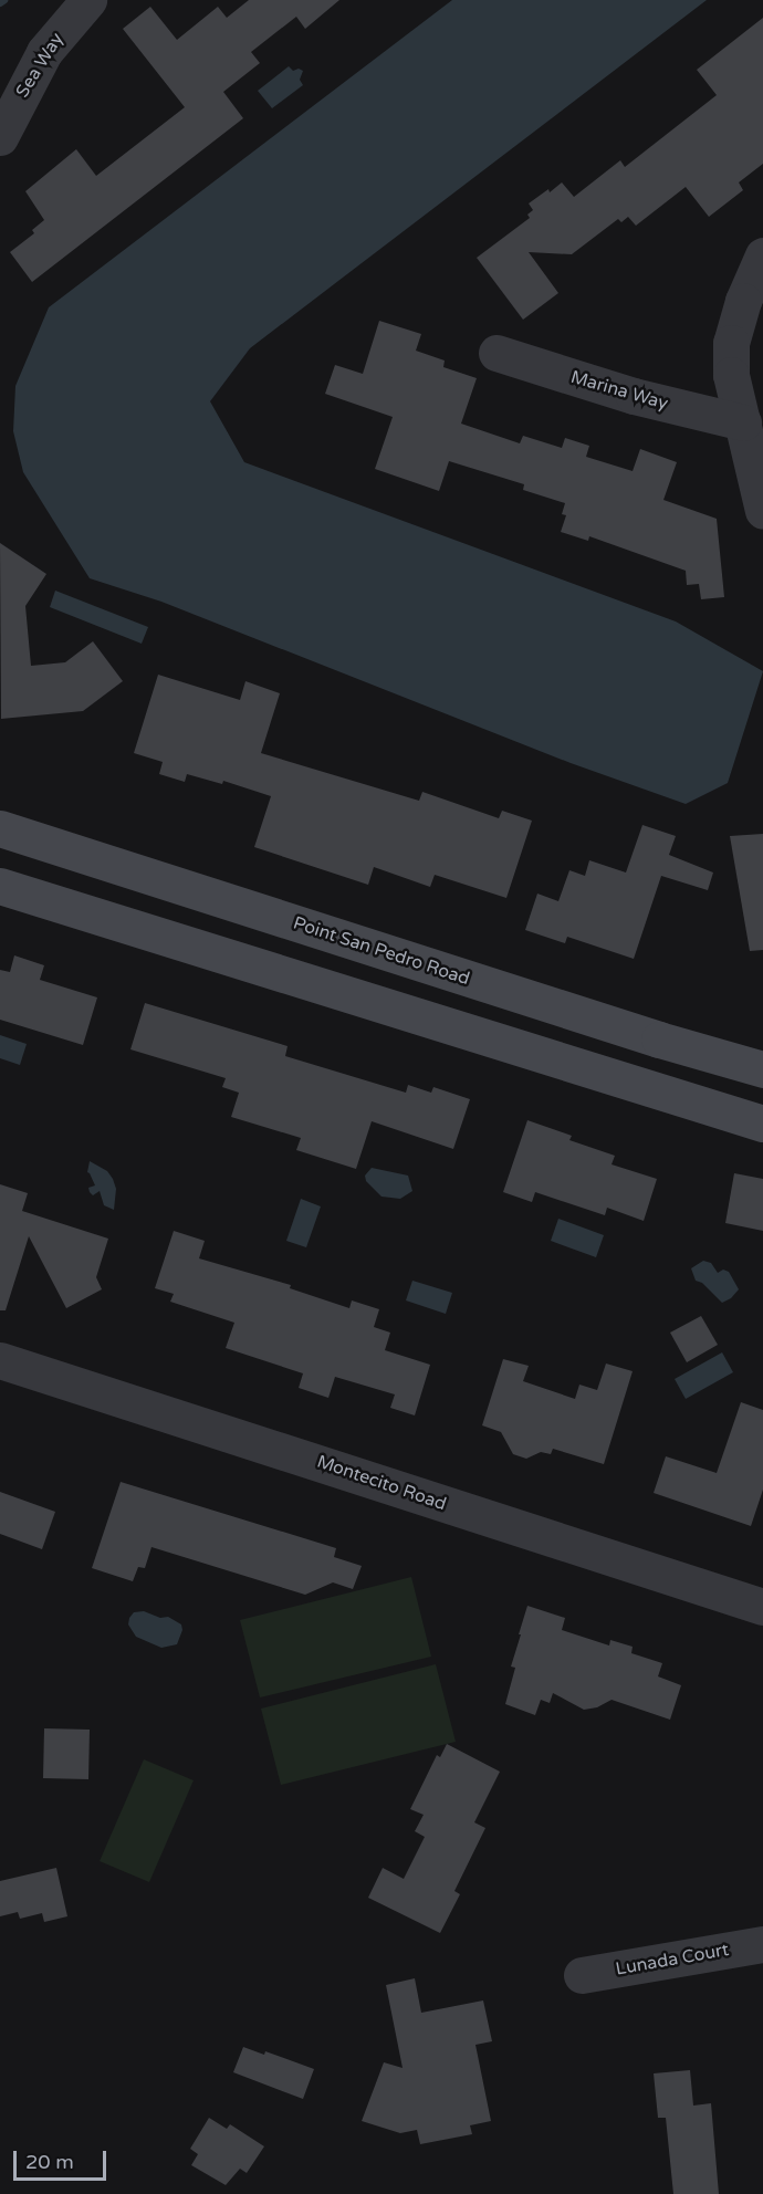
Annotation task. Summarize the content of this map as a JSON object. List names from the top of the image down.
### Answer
{
  "streets": {
    "main road": ["Point San Pedro Road"],
    "street": [
      "Sea Way",
      "Marina Way",
      "Montecito Road",
      "Lunada Court"
    ]
  },
  "scale_bar": "20 m"
}
